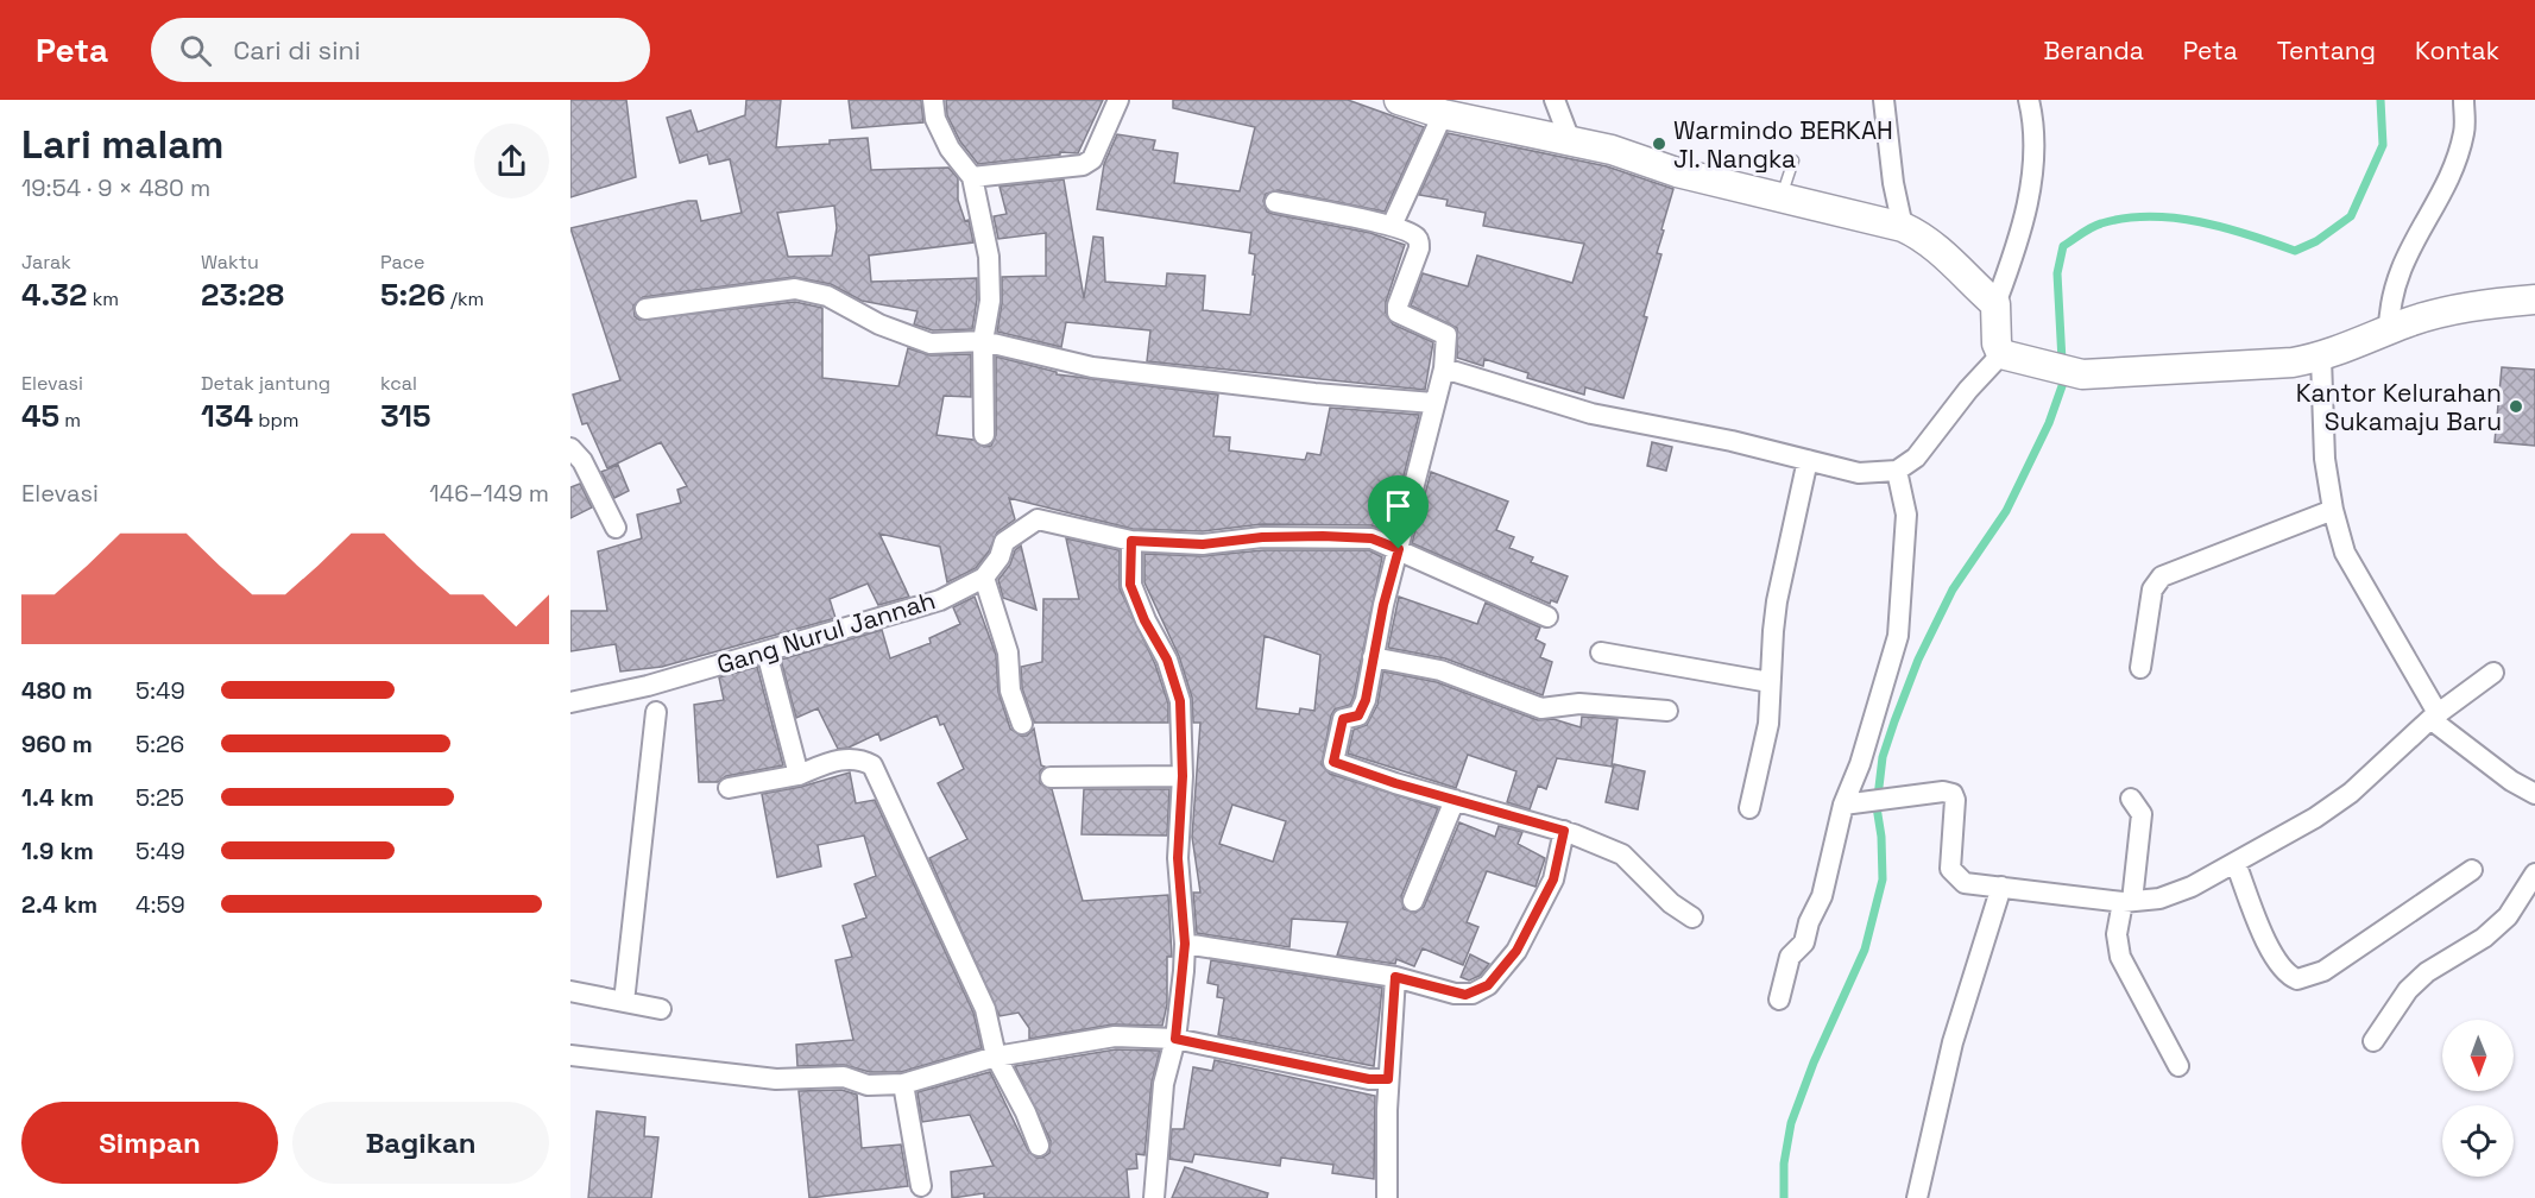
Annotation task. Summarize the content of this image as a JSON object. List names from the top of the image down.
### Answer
{
  "streets": {
    "street": ["Gang Nurul Jannah"]
  },
  "places": ["Warmindo BERKAH Jl. Nangka", "Kantor Kelurahan Sukamaju Baru"],
  "north": "bottom",
  "page": {
    "header": "Peta",
    "search": "Cari di sini",
    "nav": [
      "Beranda",
      "Peta",
      "Tentang",
      "Kontak"
    ],
    "heading": ["Lari malam", "19:54 · 9 × 480 m"],
    "stats": [
      ["Jarak", "4.32 km"],
      ["Waktu", "23:28"],
      ["Pace", "5:26 /km"],
      ["Elevasi", "45 m"],
      ["Detak jantung", "134 bpm"],
      ["kcal", "315"]
    ],
    "chart": ["Elevasi", "146–149 m"],
    "list": [
      {
        "name": "480 m",
        "note": "5:49"
      },
      {
        "name": "960 m",
        "note": "5:26"
      },
      {
        "name": "1.4 km",
        "note": "5:25"
      },
      {
        "name": "1.9 km",
        "note": "5:49"
      },
      {
        "name": "2.4 km",
        "note": "4:59"
      }
    ],
    "buttons": ["Simpan", "Bagikan"]
  }
}
